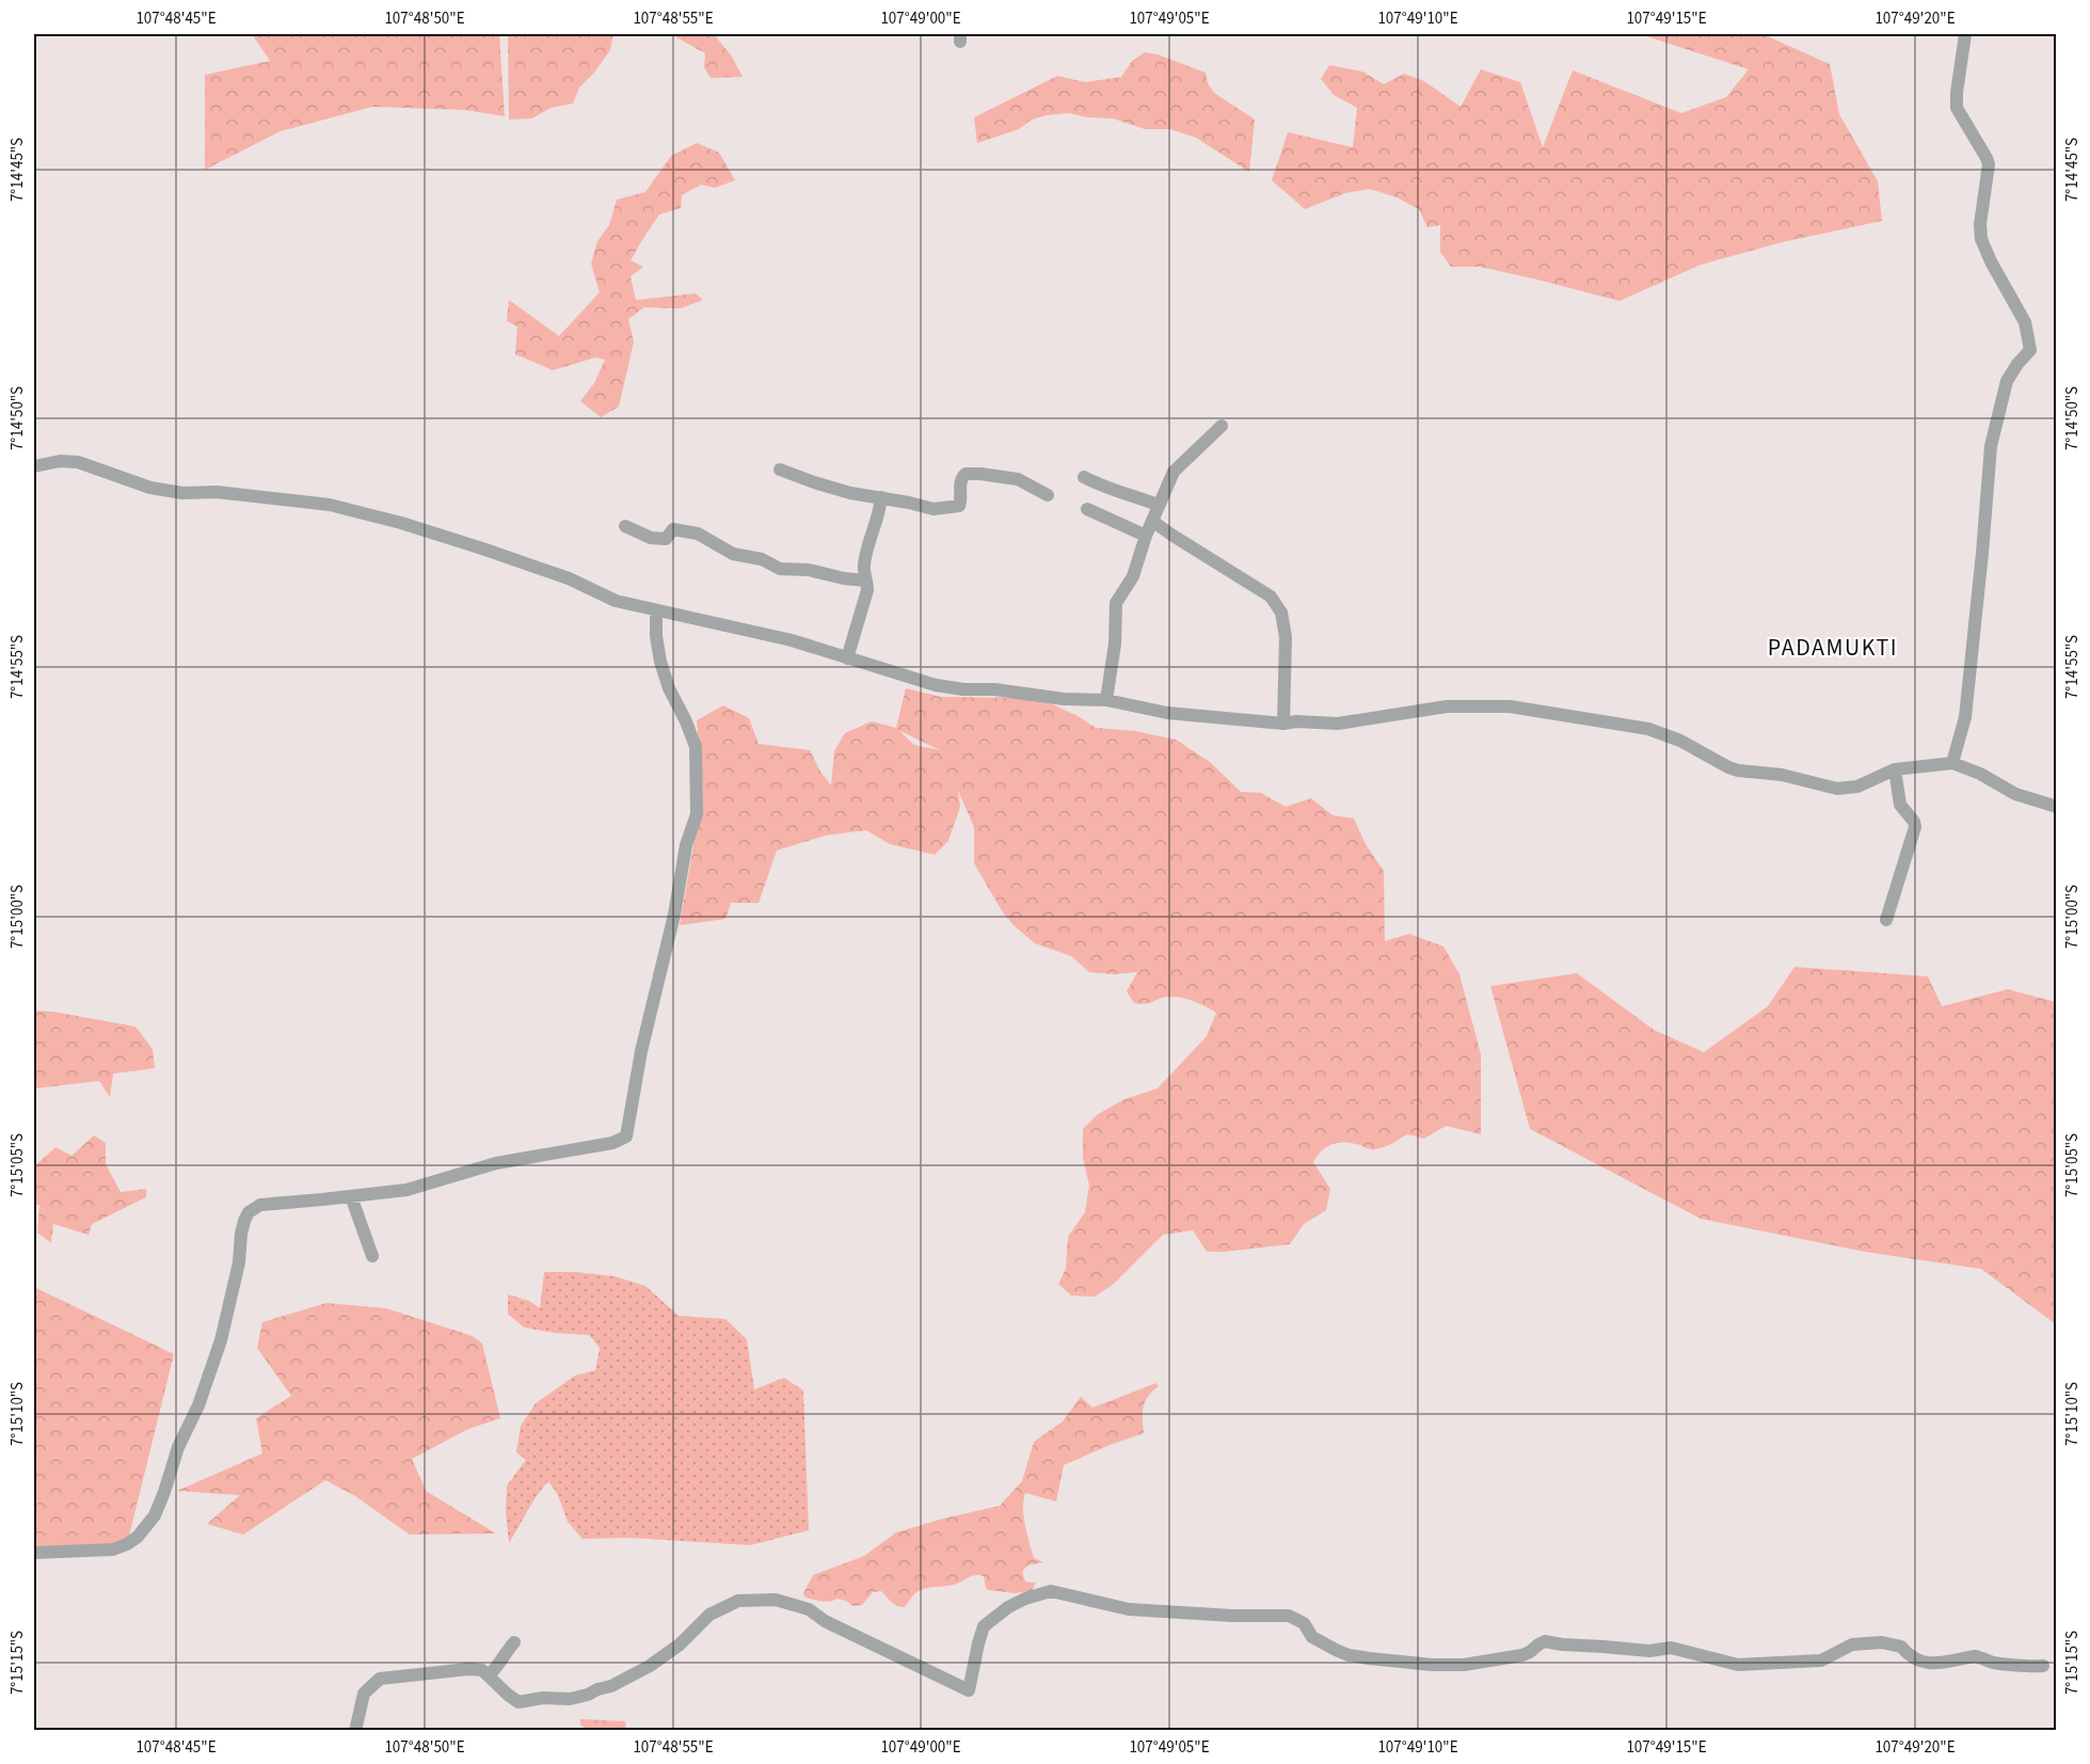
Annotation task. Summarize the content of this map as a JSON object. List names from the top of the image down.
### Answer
{
  "districts": ["PADAMUKTI"],
  "coordinates": [
    "107°48'45\"E",
    "107°48'50\"E",
    "107°48'55\"E",
    "107°49'00\"E",
    "107°49'05\"E",
    "107°49'10\"E",
    "107°49'15\"E",
    "107°49'20\"E",
    "7°14'45\"S",
    "7°14'50\"S",
    "7°14'55\"S",
    "7°15'00\"S",
    "7°15'05\"S",
    "7°15'10\"S",
    "7°15'15\"S"
  ]
}
